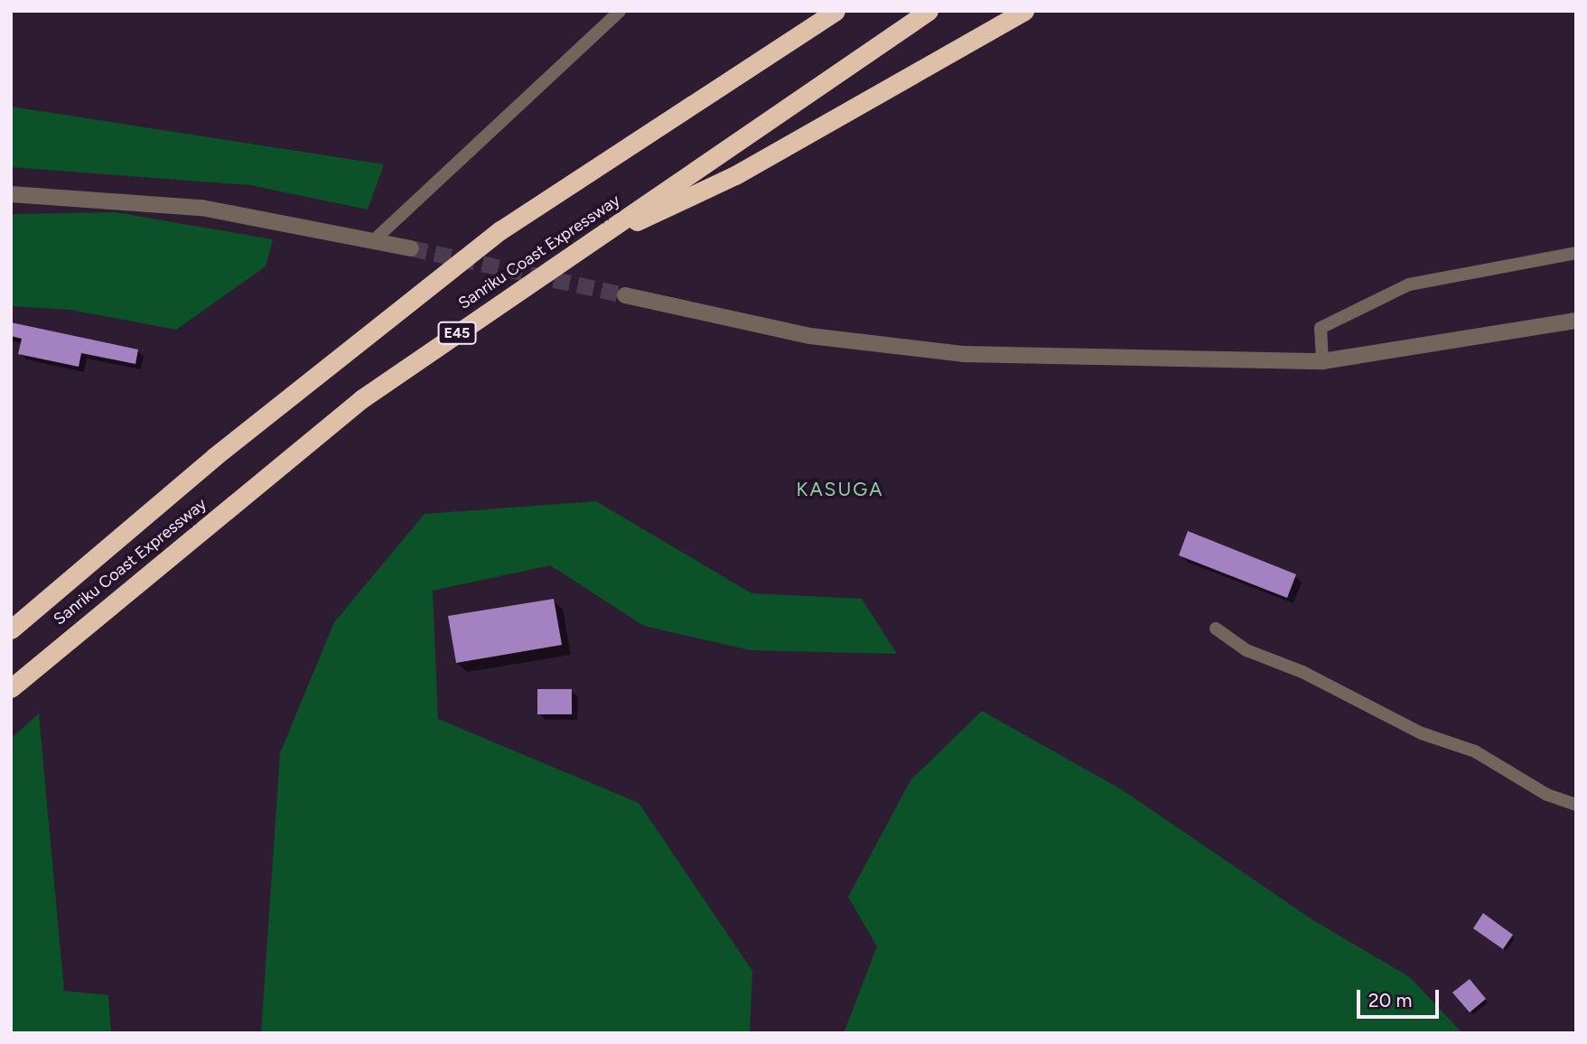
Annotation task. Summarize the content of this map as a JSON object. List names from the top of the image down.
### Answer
{
  "streets": {
    "highway": ["Sanriku Coast Expressway", "E45"]
  },
  "districts": ["KASUGA"],
  "scale_bar": "20 m"
}
